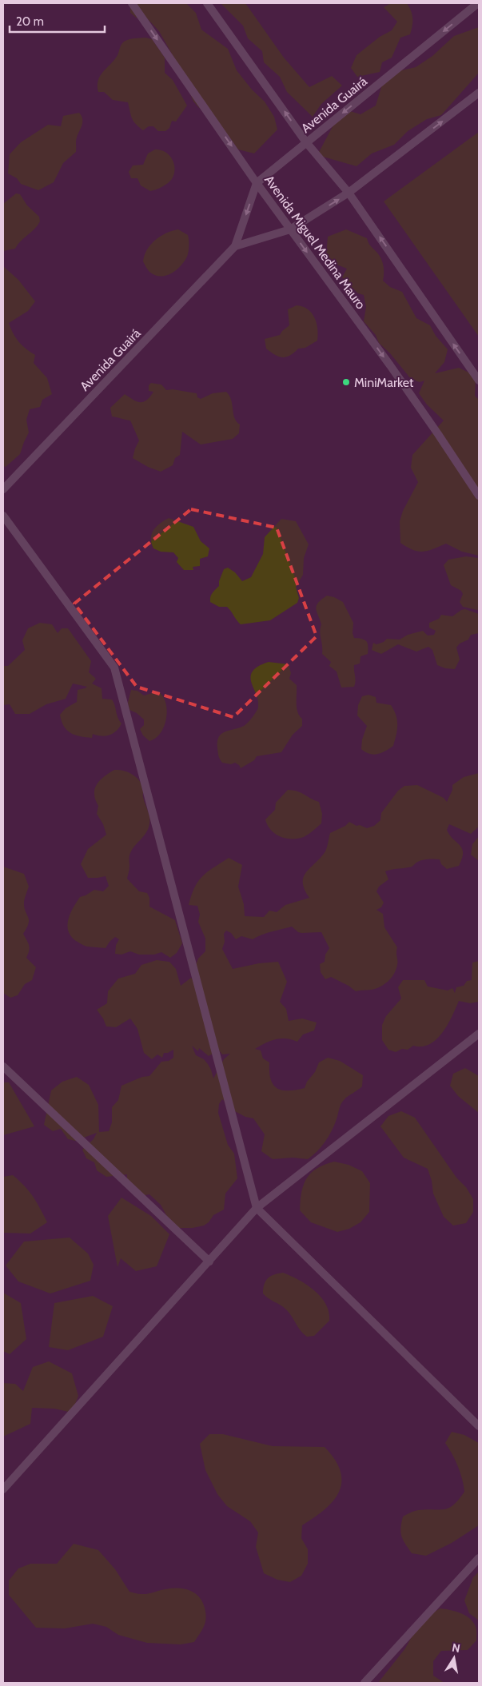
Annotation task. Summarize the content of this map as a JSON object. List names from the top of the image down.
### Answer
{
  "streets": {
    "street": ["Avenida Guairá", "Avenida Miguel Medina Mauro"]
  },
  "crossings": [
    ["Avenida Guairá", "Avenida Miguel Medina Mauro"]
  ],
  "places": ["MiniMarket"],
  "scale_bar": "20 m",
  "north": "top"
}
